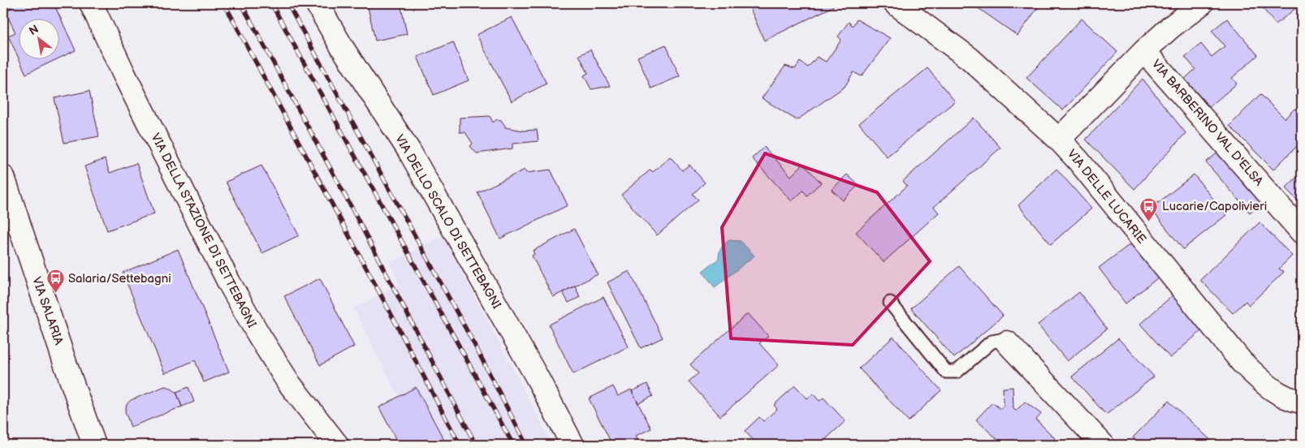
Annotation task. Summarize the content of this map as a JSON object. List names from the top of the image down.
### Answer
{
  "streets": {
    "street": [
      "VIA BARBERINO VAL D'ELSA",
      "VIA DELLE LUCARIE",
      "VIA DELLO SCALO DI SETTEBAGNI",
      "VIA DELLA STAZIONE DI SETTEBAGNI",
      "VIA SALARIA"
    ]
  },
  "places": {
    "bus stop": ["Lucarie/Capolivieri", "Salaria/Settebagni"]
  },
  "north": "top left"
}
